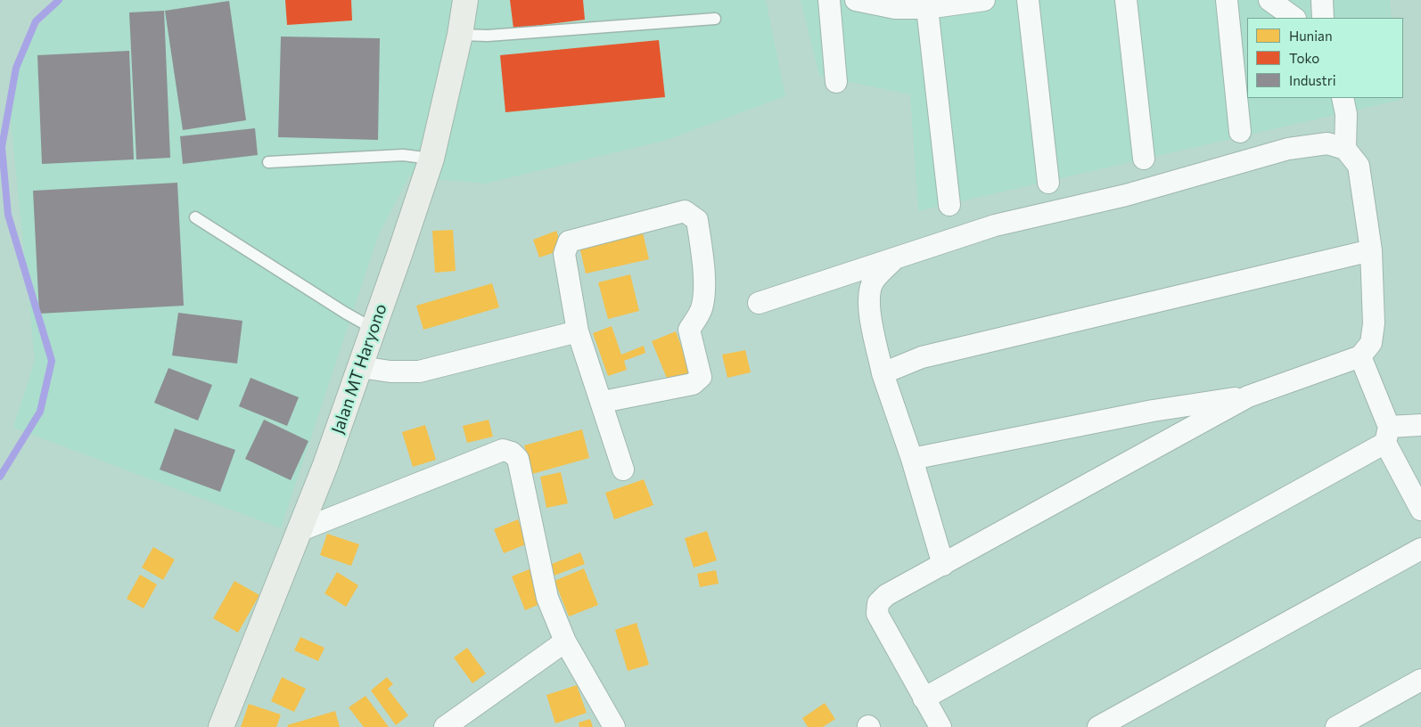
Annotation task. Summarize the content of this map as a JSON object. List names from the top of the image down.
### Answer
{
  "streets": {
    "main road": ["Jalan MT Haryono"]
  },
  "legend": ["Hunian", "Toko", "Industri"]
}
